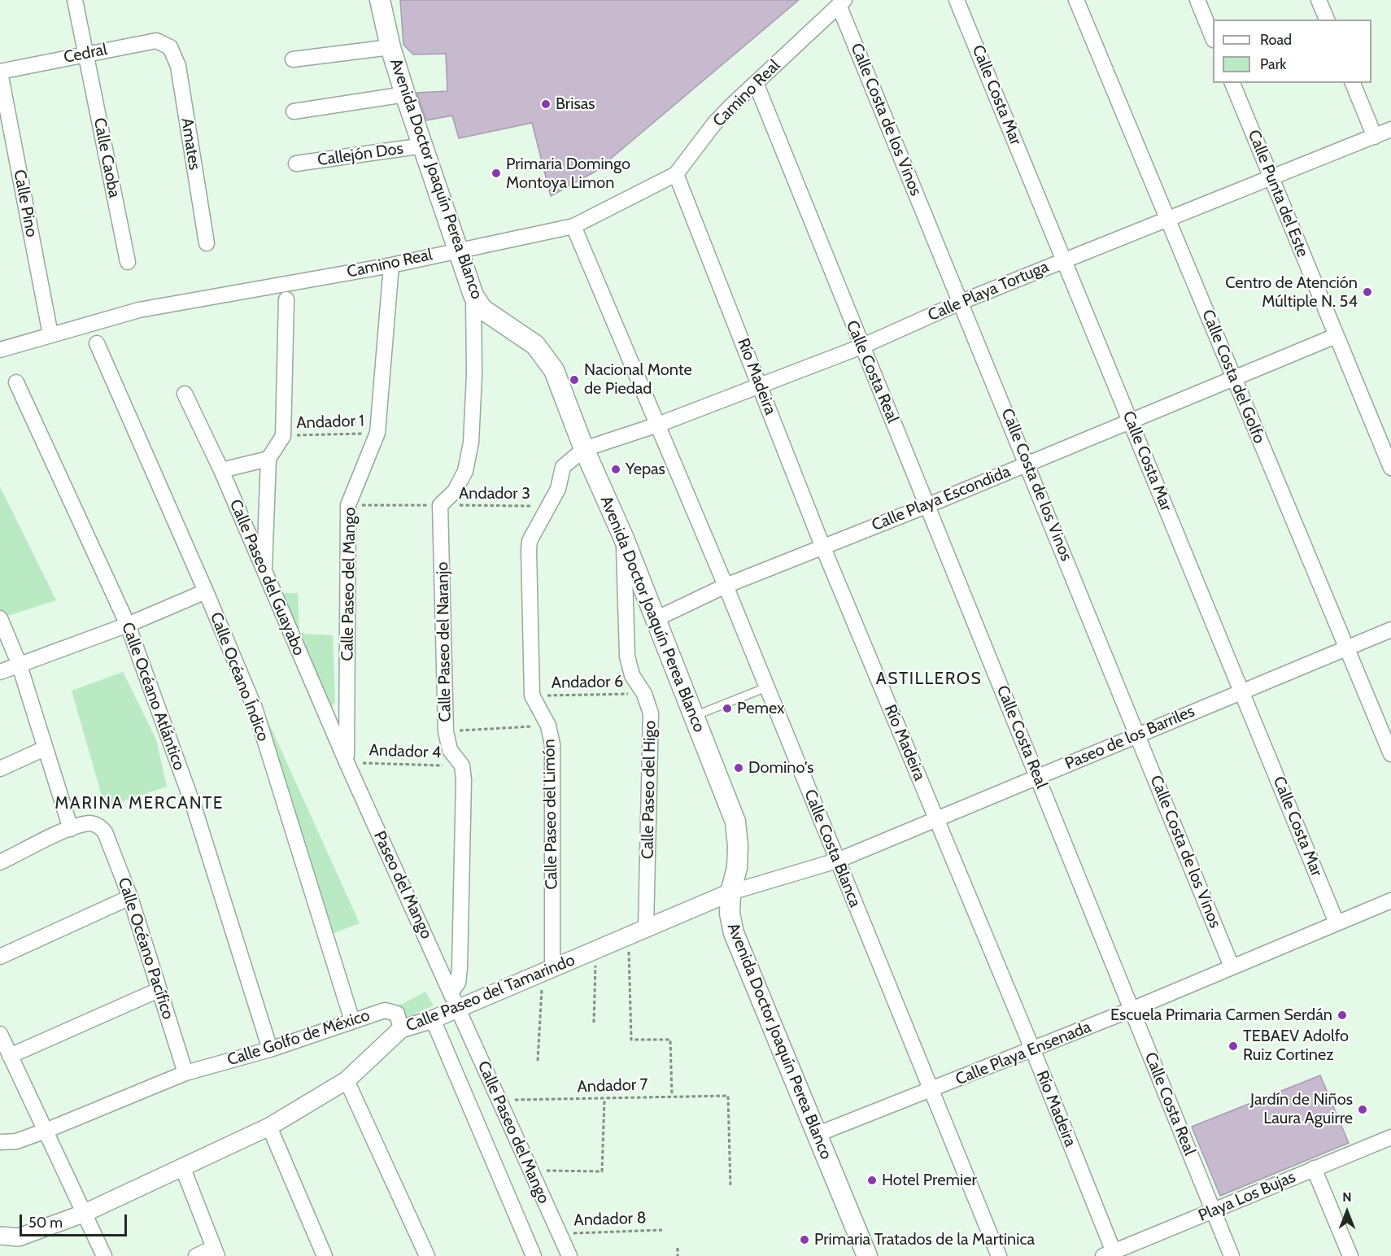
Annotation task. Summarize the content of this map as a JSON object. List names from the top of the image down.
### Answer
{
  "streets": {
    "main road": ["Avenida Doctor Joaquín Perea Blanco"],
    "street": [
      "Cedral",
      "Camino Real",
      "Calle Costa Mar",
      "Calle Costa de los Vinos",
      "Amates",
      "Callejón Dos",
      "Calle Caoba",
      "Calle Punta del Este",
      "Calle Pino",
      "Calle Playa Tortuga",
      "Calle Costa Real",
      "Río Madeira",
      "Calle Costa del Golfo",
      "Calle Playa Escondida",
      "Calle Paseo del Guayabo",
      "Calle Paseo del Mango",
      "Calle Paseo del Naranjo",
      "Calle Océano Índico",
      "Calle Océano Atlántico",
      "Paseo de los Barriles",
      "Calle Paseo del Higo",
      "Calle Paseo del Limón",
      "Calle Costa Blanca",
      "Paseo del Mango",
      "Calle Océano Pacífico",
      "Calle Paseo del Tamarindo",
      "Calle Golfo de México",
      "Calle Playa Ensenada",
      "Playa Los Bujas"
    ],
    "path": [
      "Andador 1",
      "Andador 3",
      "Andador 6",
      "Andador 4",
      "Andador 7",
      "Andador 8"
    ]
  },
  "crossings": [
    ["Cedral", "Amates"],
    ["Cedral", "Calle Caoba"],
    ["Cedral", "Calle Pino"],
    ["Camino Real", "Calle Costa de los Vinos"],
    ["Camino Real", "Avenida Doctor Joaquín Perea Blanco"],
    ["Camino Real", "Calle Pino"],
    ["Camino Real", "Calle Costa Real"],
    ["Camino Real", "Río Madeira"],
    ["Camino Real", "Calle Paseo del Mango"],
    ["Camino Real", "Calle Costa Blanca"],
    ["Calle Costa Mar", "Calle Playa Tortuga"],
    ["Calle Costa Mar", "Calle Playa Escondida"],
    ["Calle Costa Mar", "Paseo de los Barriles"],
    ["Calle Costa Mar", "Calle Playa Ensenada"],
    ["Calle Costa de los Vinos", "Calle Playa Tortuga"],
    ["Calle Costa de los Vinos", "Calle Playa Escondida"],
    ["Calle Costa de los Vinos", "Paseo de los Barriles"],
    ["Calle Costa de los Vinos", "Calle Playa Ensenada"],
    ["Callejón Dos", "Avenida Doctor Joaquín Perea Blanco"],
    ["Avenida Doctor Joaquín Perea Blanco", "Calle Playa Tortuga"],
    ["Avenida Doctor Joaquín Perea Blanco", "Calle Playa Escondida"],
    ["Avenida Doctor Joaquín Perea Blanco", "Paseo de los Barriles"],
    ["Avenida Doctor Joaquín Perea Blanco", "Calle Paseo del Higo"],
    ["Avenida Doctor Joaquín Perea Blanco", "Calle Paseo del Limón"],
    ["Avenida Doctor Joaquín Perea Blanco", "Calle Paseo del Tamarindo"],
    ["Avenida Doctor Joaquín Perea Blanco", "Calle Playa Ensenada"],
    ["Calle Punta del Este", "Calle Playa Tortuga"],
    ["Calle Punta del Este", "Calle Playa Escondida"],
    ["Calle Playa Tortuga", "Calle Costa Real"],
    ["Calle Playa Tortuga", "Río Madeira"],
    ["Calle Playa Tortuga", "Calle Costa del Golfo"],
    ["Calle Playa Tortuga", "Calle Paseo del Limón"],
    ["Calle Playa Tortuga", "Calle Costa Blanca"],
    ["Calle Costa Real", "Calle Playa Escondida"],
    ["Calle Costa Real", "Paseo de los Barriles"],
    ["Calle Costa Real", "Calle Playa Ensenada"],
    ["Calle Costa Real", "Playa Los Bujas"],
    ["Río Madeira", "Calle Playa Escondida"],
    ["Río Madeira", "Paseo de los Barriles"],
    ["Río Madeira", "Calle Playa Ensenada"],
    ["Río Madeira", "Playa Los Bujas"],
    ["Calle Costa del Golfo", "Calle Playa Escondida"],
    ["Calle Costa del Golfo", "Paseo de los Barriles"],
    ["Andador 1", "Calle Paseo del Mango"],
    ["Andador 3", "Calle Paseo del Mango"],
    ["Andador 3", "Calle Paseo del Naranjo"],
    ["Andador 3", "Calle Paseo del Limón"],
    ["Calle Playa Escondida", "Calle Costa Blanca"],
    ["Calle Paseo del Guayabo", "Calle Paseo del Mango"],
    ["Calle Paseo del Guayabo", "Andador 4"],
    ["Calle Paseo del Guayabo", "Paseo del Mango"],
    ["Calle Paseo del Mango", "Andador 4"],
    ["Calle Paseo del Mango", "Paseo del Mango"],
    ["Calle Paseo del Mango", "Calle Paseo del Tamarindo"],
    ["Calle Paseo del Mango", "Andador 7"],
    ["Calle Paseo del Mango", "Andador 8"],
    ["Calle Paseo del Naranjo", "Andador 4"],
    ["Calle Océano Índico", "Calle Golfo de México"],
    ["Andador 6", "Calle Paseo del Higo"],
    ["Andador 6", "Calle Paseo del Limón"],
    ["Calle Océano Atlántico", "Calle Golfo de México"],
    ["Paseo de los Barriles", "Calle Costa Blanca"],
    ["Paseo de los Barriles", "Calle Paseo del Tamarindo"],
    ["Andador 4", "Paseo del Mango"],
    ["Calle Paseo del Higo", "Calle Paseo del Tamarindo"],
    ["Calle Paseo del Limón", "Calle Paseo del Tamarindo"],
    ["Calle Costa Blanca", "Calle Playa Ensenada"],
    ["Paseo del Mango", "Calle Paseo del Tamarindo"],
    ["Calle Océano Pacífico", "Calle Golfo de México"],
    ["Calle Paseo del Tamarindo", "Calle Golfo de México"]
  ],
  "districts": ["ASTILLEROS", "MARINA MERCANTE"],
  "places": [
    "Brisas",
    "Primaria Domingo Montoya Limon",
    "Centro de Atención Múltiple N. 54",
    "Nacional Monte de Piedad",
    "Yepas",
    "Pemex",
    "Domino's",
    "Escuela Primaria Carmen Serdán",
    "TEBAEV Adolfo Ruiz Cortinez",
    "Jardín de Niños Laura Aguirre",
    "Hotel Premier",
    "Primaria Tratados de la Martinica"
  ],
  "legend": ["Road", "Park"],
  "scale_bar": "50 m",
  "north": "top"
}
